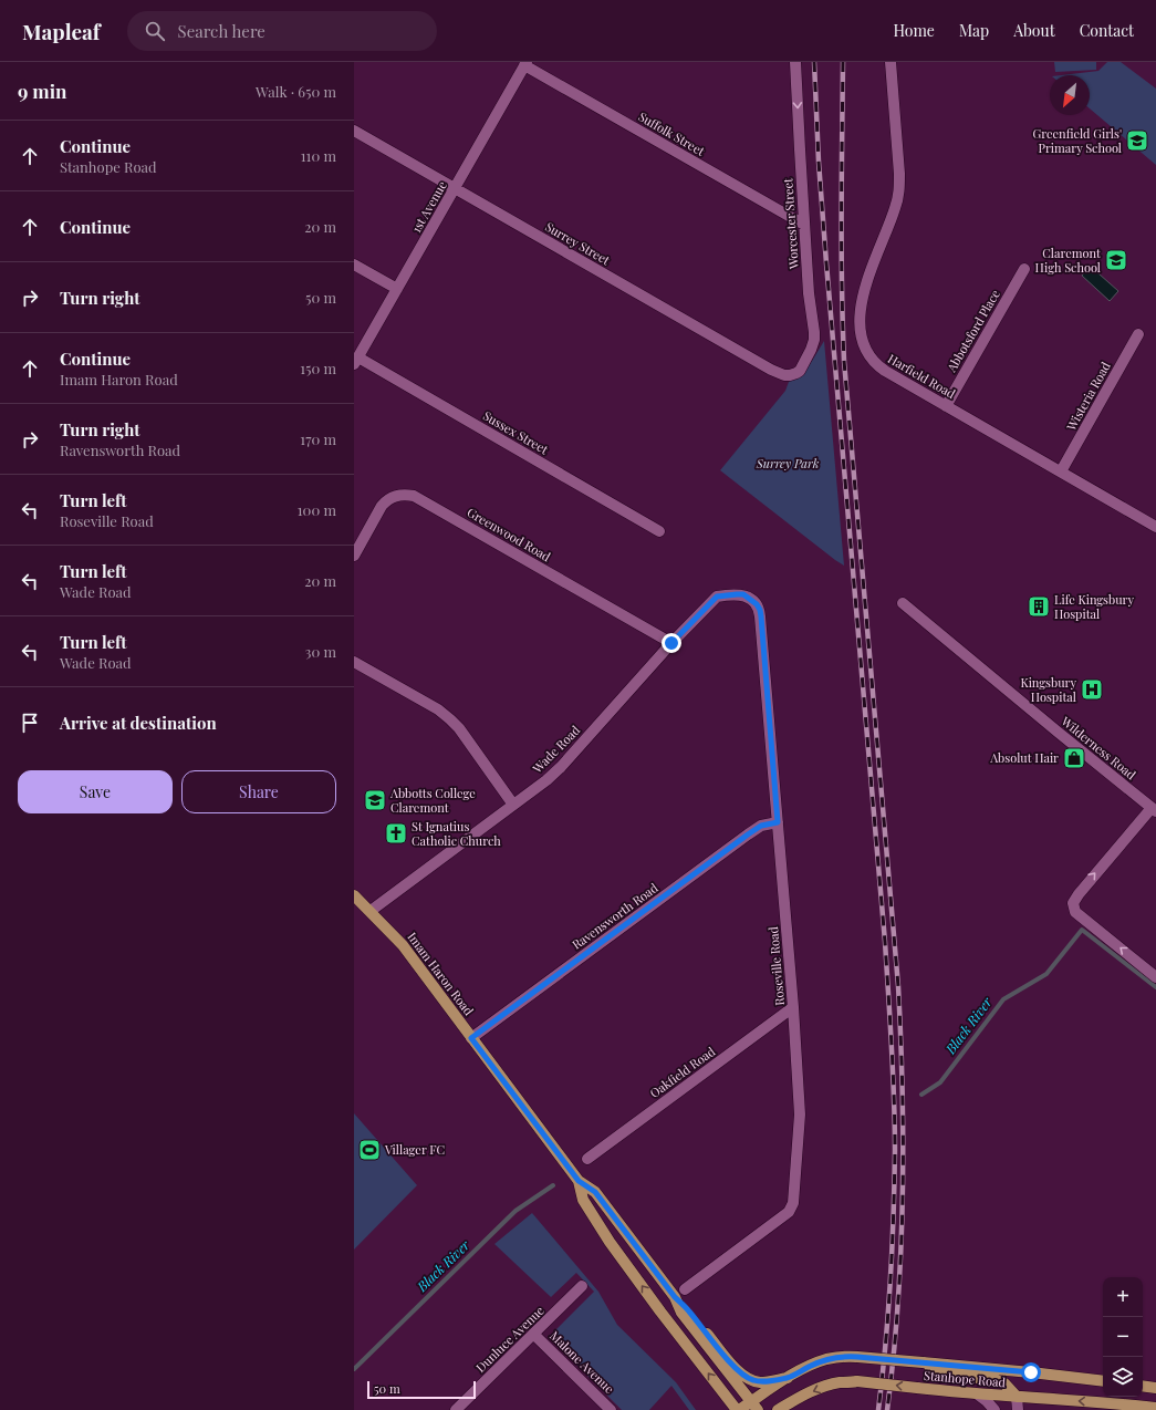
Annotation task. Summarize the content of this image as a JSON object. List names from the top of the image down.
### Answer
{
  "streets": {
    "main road": ["Imam Haron Road", "Stanhope Road"],
    "street": [
      "Suffolk Street",
      "1st Avenue",
      "Worcester Street",
      "Surrey Street",
      "Abbotsford Place",
      "Harfield Road",
      "Wisteria Road",
      "Sussex Street",
      "Greenwood Road",
      "Wilderness Road",
      "Wade Road",
      "Ravensworth Road",
      "Roseville Road",
      "Oakfield Road",
      "Dunluce Avenue",
      "Malone Avenue"
    ]
  },
  "crossings": [
    ["Suffolk Street", "1st Avenue"],
    ["Suffolk Street", "Worcester Street"],
    ["1st Avenue", "Surrey Street"],
    ["1st Avenue", "Sussex Street"],
    ["Worcester Street", "Surrey Street"],
    ["Abbotsford Place", "Harfield Road"],
    ["Harfield Road", "Wisteria Road"],
    ["Greenwood Road", "Wade Road"],
    ["Wade Road", "Roseville Road"],
    ["Wade Road", "Imam Haron Road"],
    ["Ravensworth Road", "Roseville Road"],
    ["Ravensworth Road", "Imam Haron Road"],
    ["Roseville Road", "Oakfield Road"],
    ["Imam Haron Road", "Stanhope Road"],
    ["Dunluce Avenue", "Malone Avenue"]
  ],
  "one_way": ["Worcester Street"],
  "water": ["Black River"],
  "parks": ["Surrey Park"],
  "places": {
    "school or university": ["Greenfield Girls' Primary School", "Claremont High School", "Abbotts College Claremont"],
    "building": ["Life Kingsbury Hospital"],
    "hospital": ["Kingsbury Hospital"],
    "shop": ["Absolut Hair"],
    "church": ["St Ignatius Catholic Church"],
    "sports": ["Villager FC"]
  },
  "scale_bar": "50 m",
  "north": "bottom left",
  "page": {
    "header": "Mapleaf",
    "search": "Search here",
    "nav": [
      "Home",
      "Map",
      "About",
      "Contact"
    ],
    "heading": ["9 min", "Walk · 650 m"],
    "list": [
      ["Continue", "Stanhope Road", "110 m"],
      ["Continue", "20 m"],
      ["Turn right", "50 m"],
      ["Continue", "Imam Haron Road", "150 m"],
      ["Turn right", "Ravensworth Road", "170 m"],
      ["Turn left", "Roseville Road", "100 m"],
      ["Turn left", "Wade Road", "20 m"],
      ["Turn left", "Wade Road", "30 m"],
      "Arrive at destination"
    ],
    "buttons": ["Save", "Share"],
    "map_buttons": ["+", "−"],
    "scale": "50 m"
  }
}
